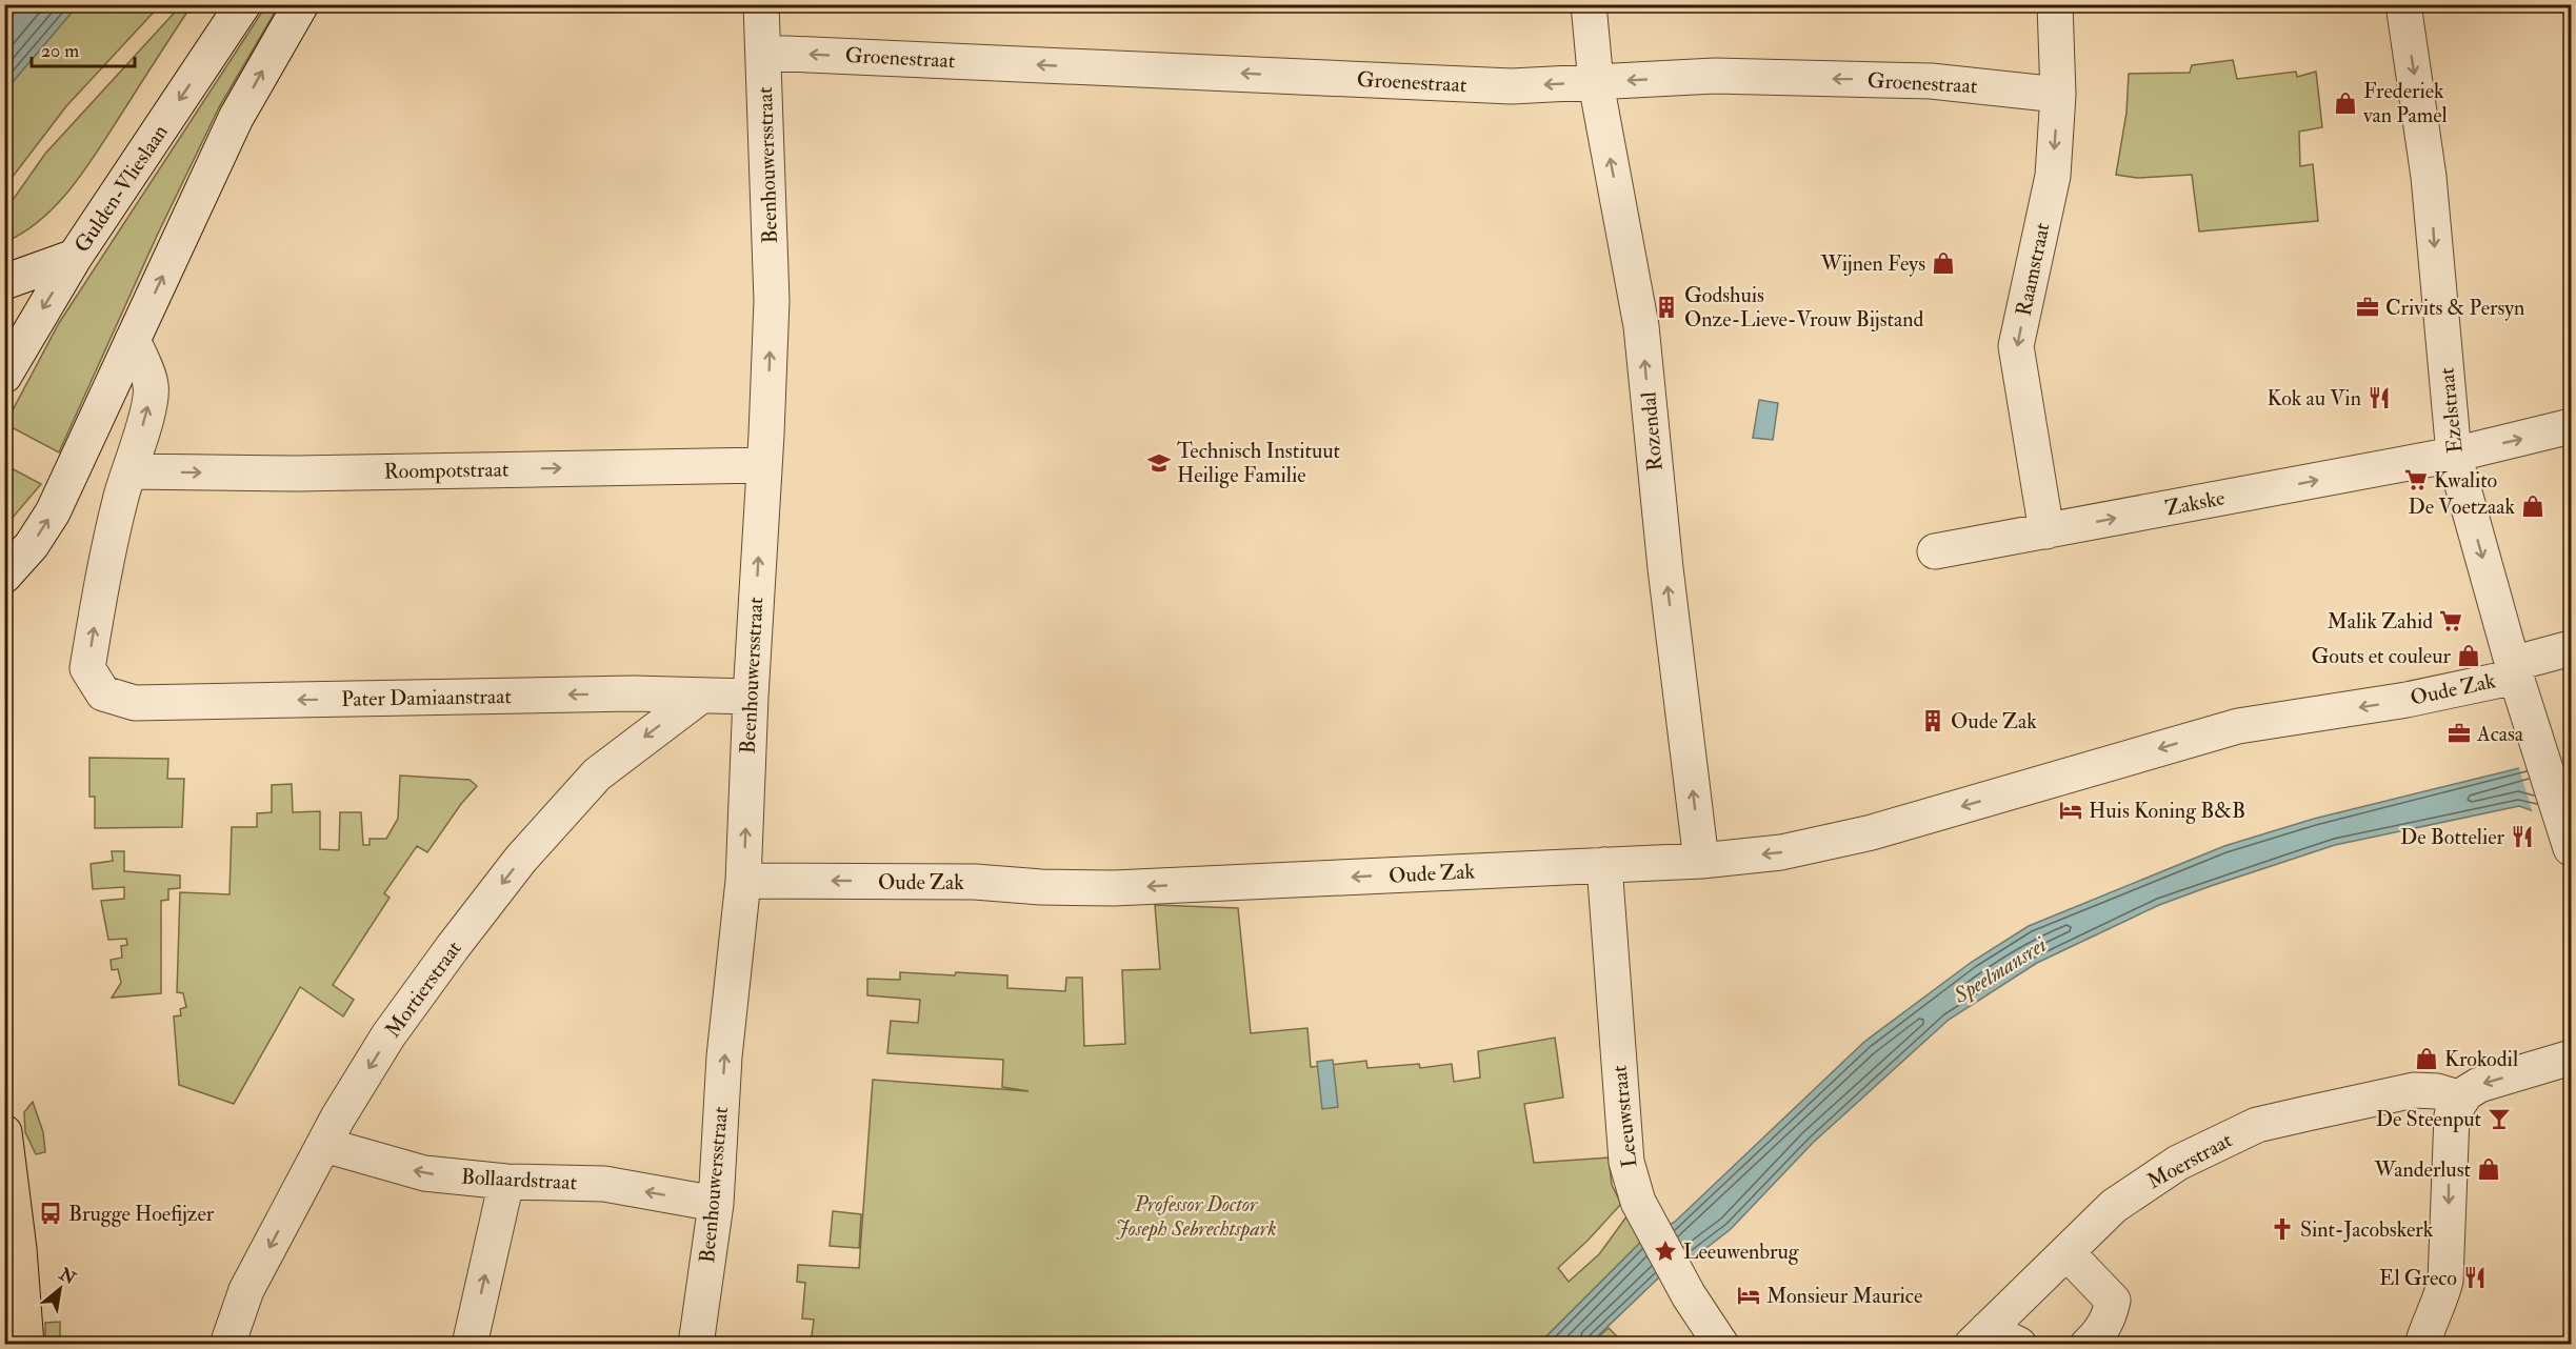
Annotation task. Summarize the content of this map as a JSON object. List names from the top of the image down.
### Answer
{
  "streets": {
    "street": [
      "Groenestraat",
      "Beenhouwersstraat",
      "Gulden-Vlieslaan",
      "Raamstraat",
      "Ezelstraat",
      "Rozendal",
      "Roompotstraat",
      "Zakske",
      "Oude Zak",
      "Pater Damiaanstraat",
      "Mortierstraat",
      "Leeuwstraat",
      "Moerstraat",
      "Bollaardstraat"
    ]
  },
  "crossings": [
    ["Groenestraat", "Beenhouwersstraat"],
    ["Groenestraat", "Raamstraat"],
    ["Groenestraat", "Rozendal"],
    ["Beenhouwersstraat", "Roompotstraat"],
    ["Beenhouwersstraat", "Oude Zak"],
    ["Beenhouwersstraat", "Pater Damiaanstraat"],
    ["Beenhouwersstraat", "Bollaardstraat"],
    ["Raamstraat", "Zakske"],
    ["Ezelstraat", "Zakske"],
    ["Ezelstraat", "Oude Zak"],
    ["Rozendal", "Oude Zak"],
    ["Roompotstraat", "Pater Damiaanstraat"],
    ["Oude Zak", "Leeuwstraat"],
    ["Pater Damiaanstraat", "Mortierstraat"],
    ["Mortierstraat", "Bollaardstraat"]
  ],
  "one_way": [
    "Groenestraat",
    "Beenhouwersstraat",
    "Raamstraat",
    "Ezelstraat",
    "Rozendal",
    "Roompotstraat",
    "Zakske",
    "Oude Zak",
    "Mortierstraat",
    "Bollaardstraat"
  ],
  "water": ["Speelmansrei"],
  "parks": ["Professor Doctor Joseph Sebrechtspark"],
  "places": {
    "shop": [
      "Frederiek van Pamel",
      "Wijnen Feys",
      "De Voetzaak",
      "Gouts et couleur",
      "Krokodil",
      "Wanderlust"
    ],
    "building": ["Godshuis Onze-Lieve-Vrouw Bijstand", "Oude Zak"],
    "office": ["Crivits & Persyn", "Acasa"],
    "restaurant": ["Kok au Vin", "De Bottelier", "El Greco"],
    "school or university": ["Technisch Instituut Heilige Familie"],
    "supermarket": ["Kwalito", "Malik Zahid"],
    "hotel": ["Huis Koning B&B", "Monsieur Maurice"],
    "bar": ["De Steenput"],
    "bus stop": ["Brugge Hoefijzer"],
    "church": ["Sint-Jacobskerk"],
    "place": ["Leeuwenbrug"]
  },
  "scale_bar": "20 m",
  "north": "top right"
}
